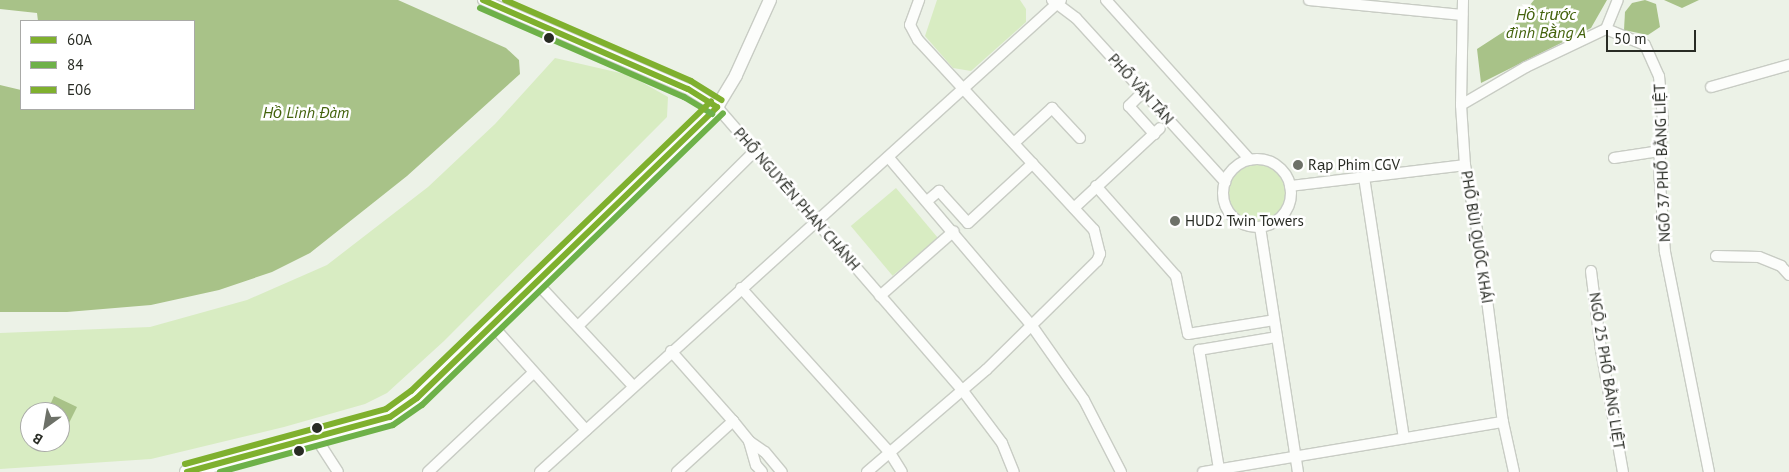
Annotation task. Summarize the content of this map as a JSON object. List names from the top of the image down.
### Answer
{
  "streets": {
    "street": [
      "PHỐ VĂN TÂN",
      "NGÕ 37 PHỐ BẰNG LIỆT",
      "PHỐ NGUYỄN PHAN CHÁNH",
      "PHỐ BÙI QUỐC KHÁI",
      "NGÕ 25 PHỐ BẰNG LIỆT"
    ]
  },
  "water": ["Hồ trước đình Bằng A", "Hồ Linh Đàm"],
  "places": ["Rạp Phim CGV", "HUD2 Twin Towers"],
  "lines": ["transit line 60A", "transit line E06", "transit line 84"],
  "legend": ["60A", "84", "E06"],
  "scale_bar": "50 m",
  "north": "bottom left"
}
